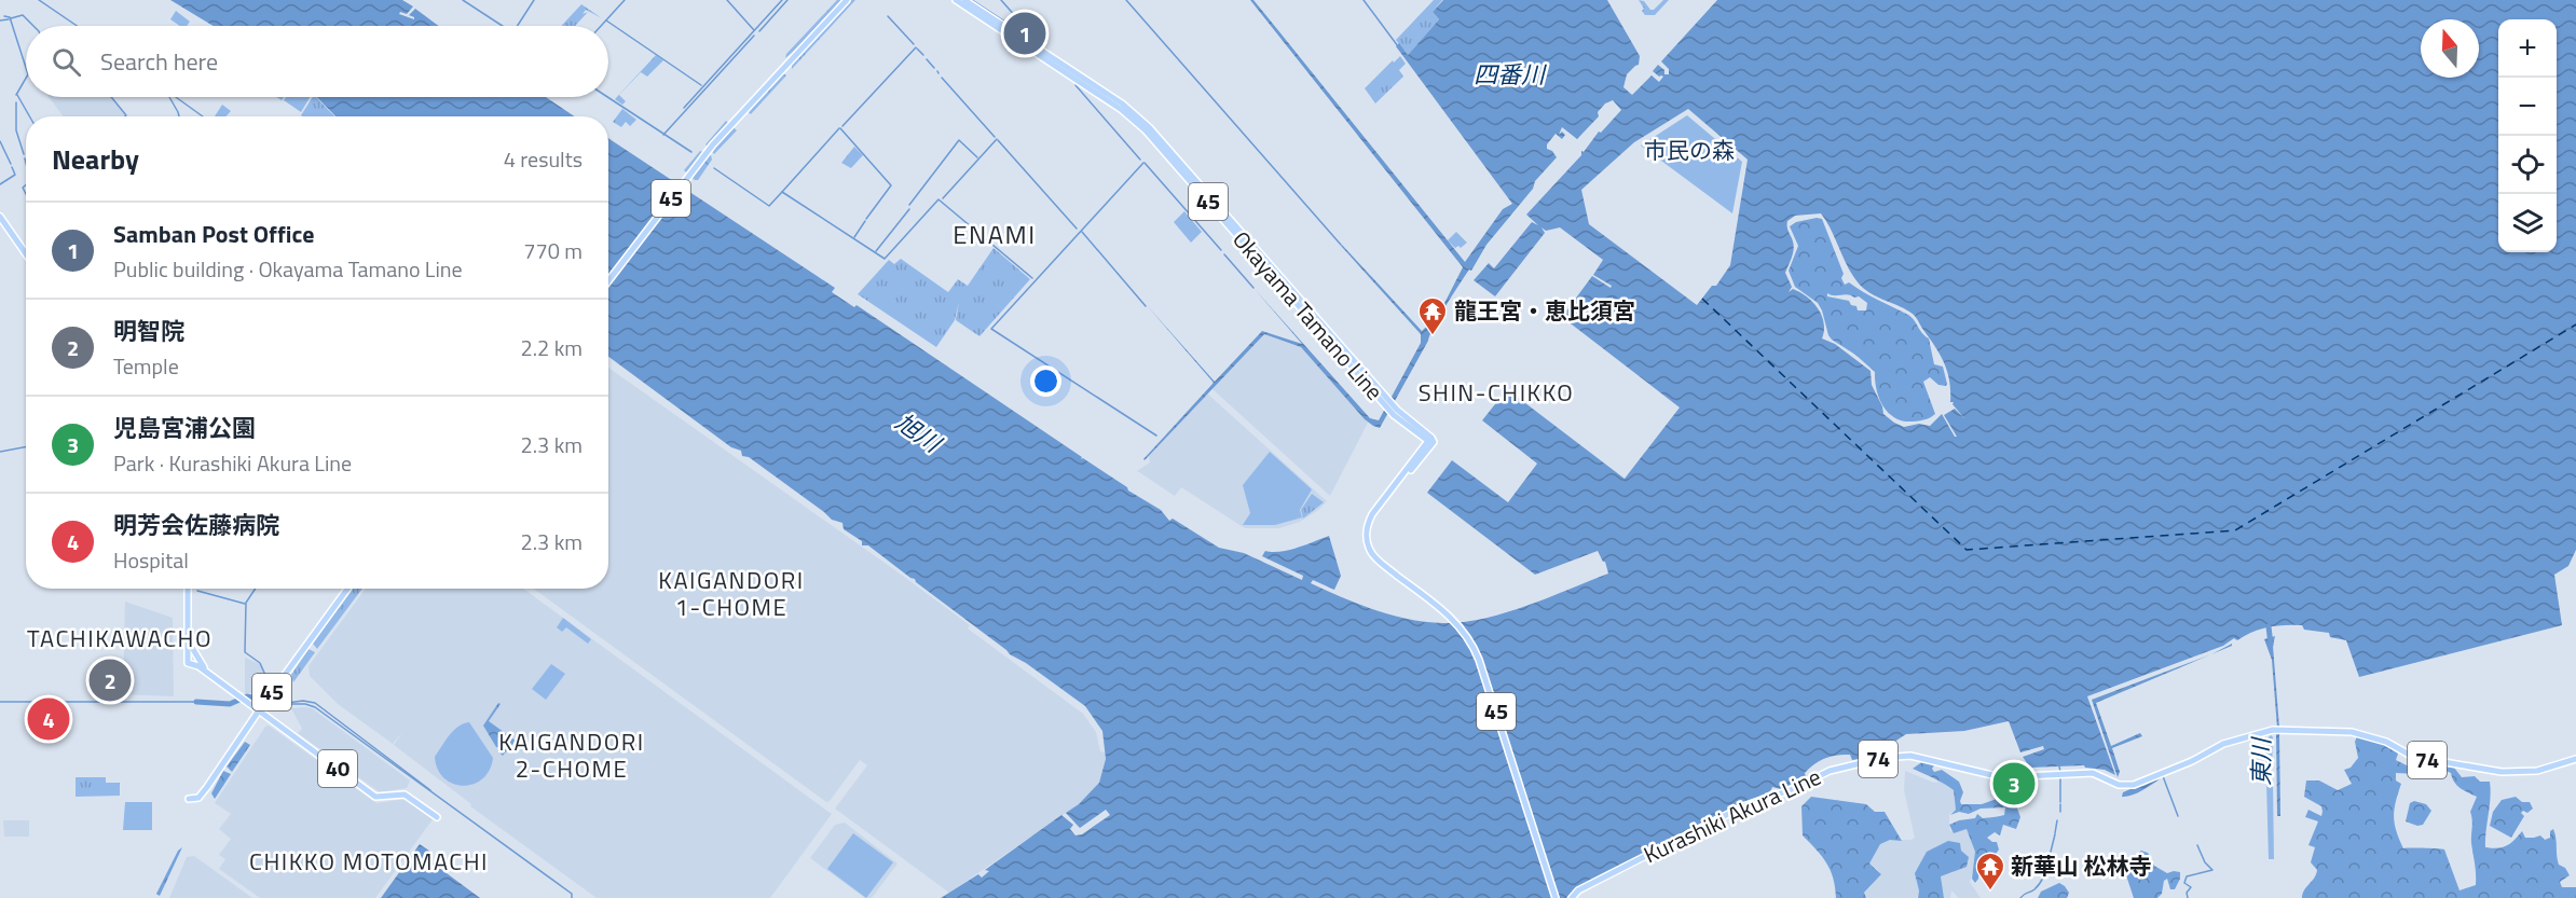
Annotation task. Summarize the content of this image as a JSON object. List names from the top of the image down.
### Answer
{
  "streets": {
    "main road": [
      "45",
      "Okayama Tamano Line",
      "74",
      "40",
      "Kurashiki Akura Line"
    ]
  },
  "crossings": [
    ["45", "40"]
  ],
  "districts": [
    "ENAMI",
    "SHIN-CHIKKO",
    "KAIGANDORI 1-CHOME",
    "TACHIKAWACHO",
    "KAIGANDORI 2-CHOME",
    "CHIKKO MOTOMACHI"
  ],
  "water": ["四番川", "旭川", "東川"],
  "parks": ["市民の森"],
  "places": {
    "temple": ["龍王宮・恵比須宮", "新華山 松林寺"]
  },
  "north": "top",
  "page": {
    "pins": [
      "1",
      "2",
      "4",
      "3"
    ],
    "map_buttons": ["+", "−"],
    "search": "Search here",
    "heading": ["Nearby", "4 results"],
    "list": [
      {
        "mark": "1",
        "name": "Samban Post Office",
        "note": "Public building · Okayama Tamano Line",
        "value": "770 m"
      },
      {
        "mark": "2",
        "name": "明智院",
        "note": "Temple",
        "value": "2.2 km"
      },
      {
        "mark": "3",
        "name": "児島宮浦公園",
        "note": "Park · Kurashiki Akura Line",
        "value": "2.3 km"
      },
      {
        "mark": "4",
        "name": "明芳会佐藤病院",
        "note": "Hospital",
        "value": "2.3 km"
      }
    ]
  }
}
